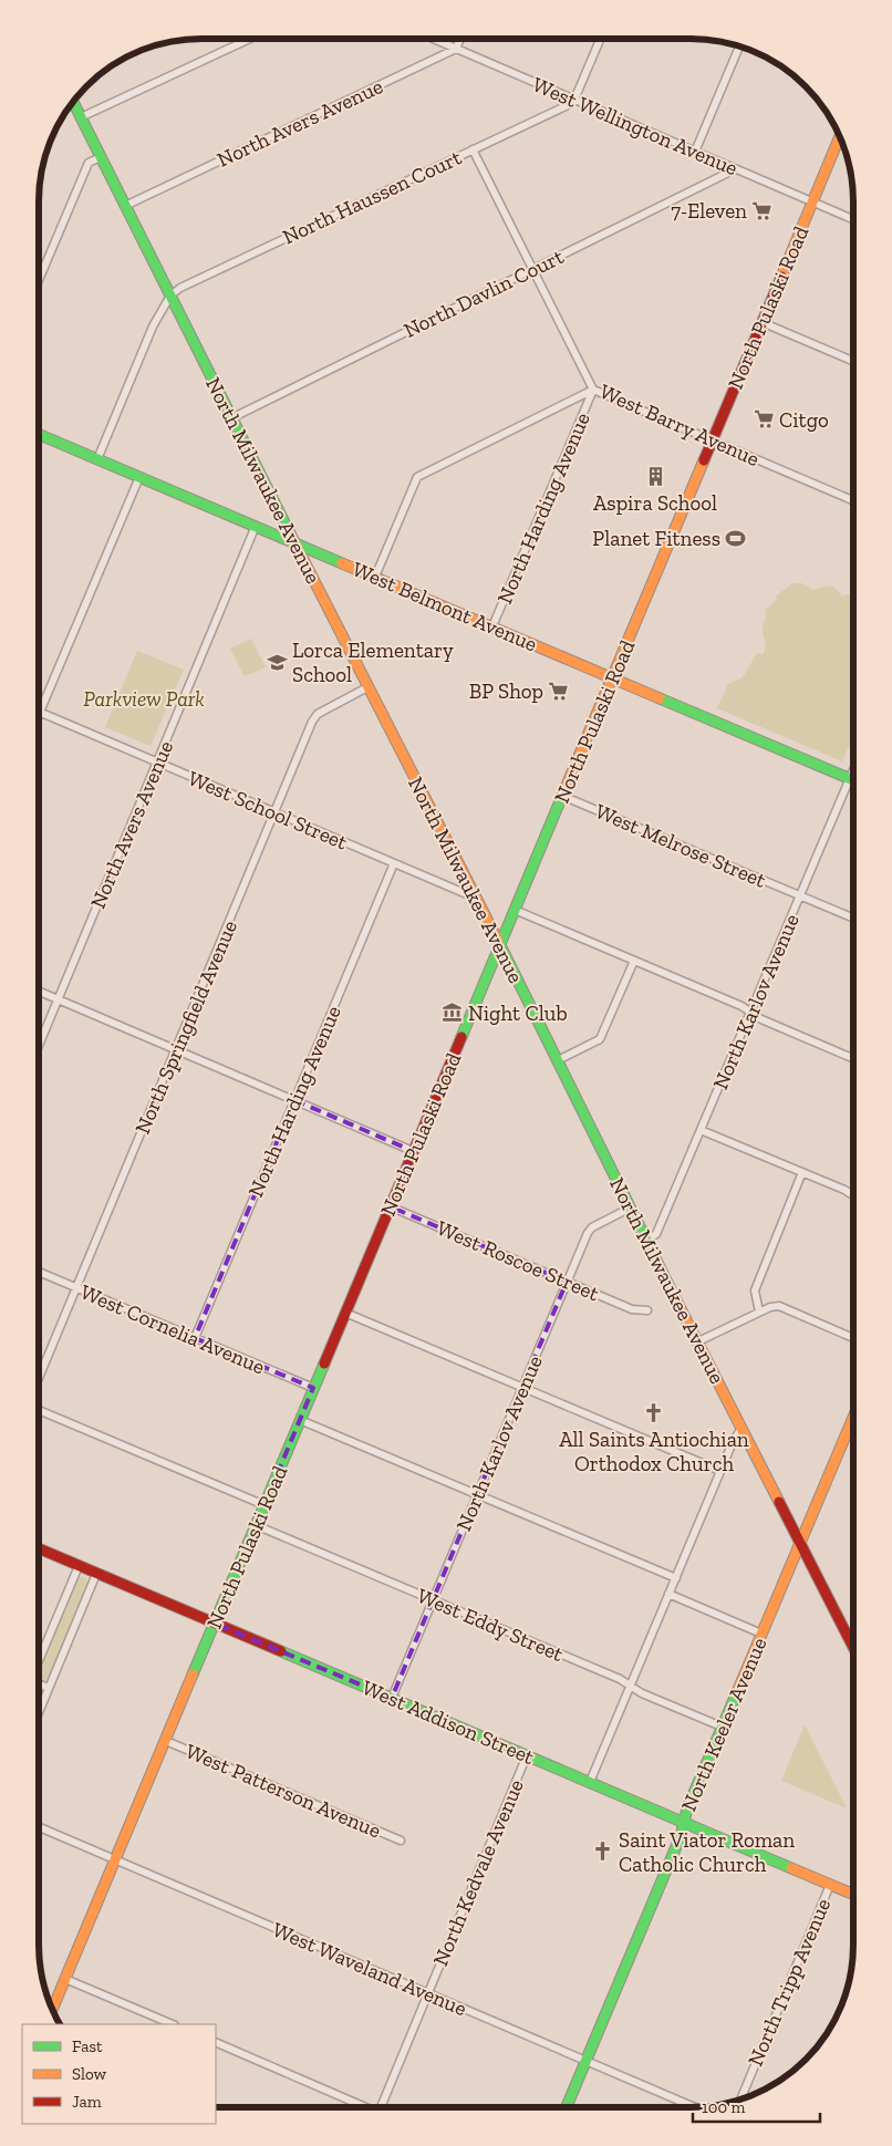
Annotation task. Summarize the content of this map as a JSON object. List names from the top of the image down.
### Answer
{
  "streets": {
    "main road": [
      "North Pulaski Road",
      "North Milwaukee Avenue",
      "West Belmont Avenue",
      "West Addison Street",
      "North Keeler Avenue"
    ],
    "street": [
      "North Avers Avenue",
      "West Wellington Avenue",
      "North Haussen Court",
      "North Davlin Court",
      "West Barry Avenue",
      "North Harding Avenue",
      "West School Street",
      "West Melrose Street",
      "North Karlov Avenue",
      "North Springfield Avenue",
      "West Roscoe Street",
      "West Cornelia Avenue",
      "West Eddy Street",
      "West Patterson Avenue",
      "North Kedvale Avenue",
      "West Waveland Avenue",
      "North Tripp Avenue"
    ]
  },
  "crossings": [
    ["North Avers Avenue", "West Wellington Avenue"],
    ["North Avers Avenue", "North Milwaukee Avenue"],
    ["North Avers Avenue", "West Belmont Avenue"],
    ["North Avers Avenue", "West School Street"],
    ["West Wellington Avenue", "North Haussen Court"],
    ["West Wellington Avenue", "North Davlin Court"],
    ["West Wellington Avenue", "North Pulaski Road"],
    ["North Haussen Court", "West Barry Avenue"],
    ["North Haussen Court", "North Milwaukee Avenue"],
    ["North Davlin Court", "West Barry Avenue"],
    ["North Davlin Court", "North Milwaukee Avenue"],
    ["North Pulaski Road", "West Barry Avenue"],
    ["North Pulaski Road", "North Milwaukee Avenue"],
    ["North Pulaski Road", "West Belmont Avenue"],
    ["North Pulaski Road", "West Melrose Street"],
    ["North Pulaski Road", "West Roscoe Street"],
    ["North Pulaski Road", "West Cornelia Avenue"],
    ["North Pulaski Road", "West Eddy Street"],
    ["North Pulaski Road", "West Addison Street"],
    ["North Pulaski Road", "West Patterson Avenue"],
    ["North Pulaski Road", "West Waveland Avenue"],
    ["West Barry Avenue", "North Harding Avenue"],
    ["North Milwaukee Avenue", "West Belmont Avenue"],
    ["North Milwaukee Avenue", "West School Street"],
    ["North Milwaukee Avenue", "North Karlov Avenue"],
    ["North Milwaukee Avenue", "North Springfield Avenue"],
    ["North Milwaukee Avenue", "North Keeler Avenue"],
    ["North Harding Avenue", "West Belmont Avenue"],
    ["North Harding Avenue", "West School Street"],
    ["North Harding Avenue", "West Cornelia Avenue"],
    ["West School Street", "North Springfield Avenue"],
    ["West Melrose Street", "North Karlov Avenue"],
    ["North Karlov Avenue", "West Roscoe Street"],
    ["North Karlov Avenue", "West Eddy Street"],
    ["North Karlov Avenue", "West Addison Street"],
    ["North Springfield Avenue", "West Cornelia Avenue"],
    ["West Eddy Street", "North Keeler Avenue"],
    ["West Addison Street", "North Keeler Avenue"],
    ["West Addison Street", "North Kedvale Avenue"],
    ["West Addison Street", "North Tripp Avenue"],
    ["North Keeler Avenue", "West Waveland Avenue"],
    ["North Kedvale Avenue", "West Waveland Avenue"]
  ],
  "parks": ["Parkview Park"],
  "places": {
    "supermarket": ["7-Eleven", "Citgo", "BP Shop"],
    "building": ["Aspira School"],
    "sports": ["Planet Fitness"],
    "school or university": ["Lorca Elementary School"],
    "museum": ["Night Club"],
    "church": ["All Saints Antiochian Orthodox Church", "Saint Viator Roman Catholic Church"]
  },
  "legend": ["Fast", "Slow", "Jam"],
  "scale_bar": "100 m"
}
